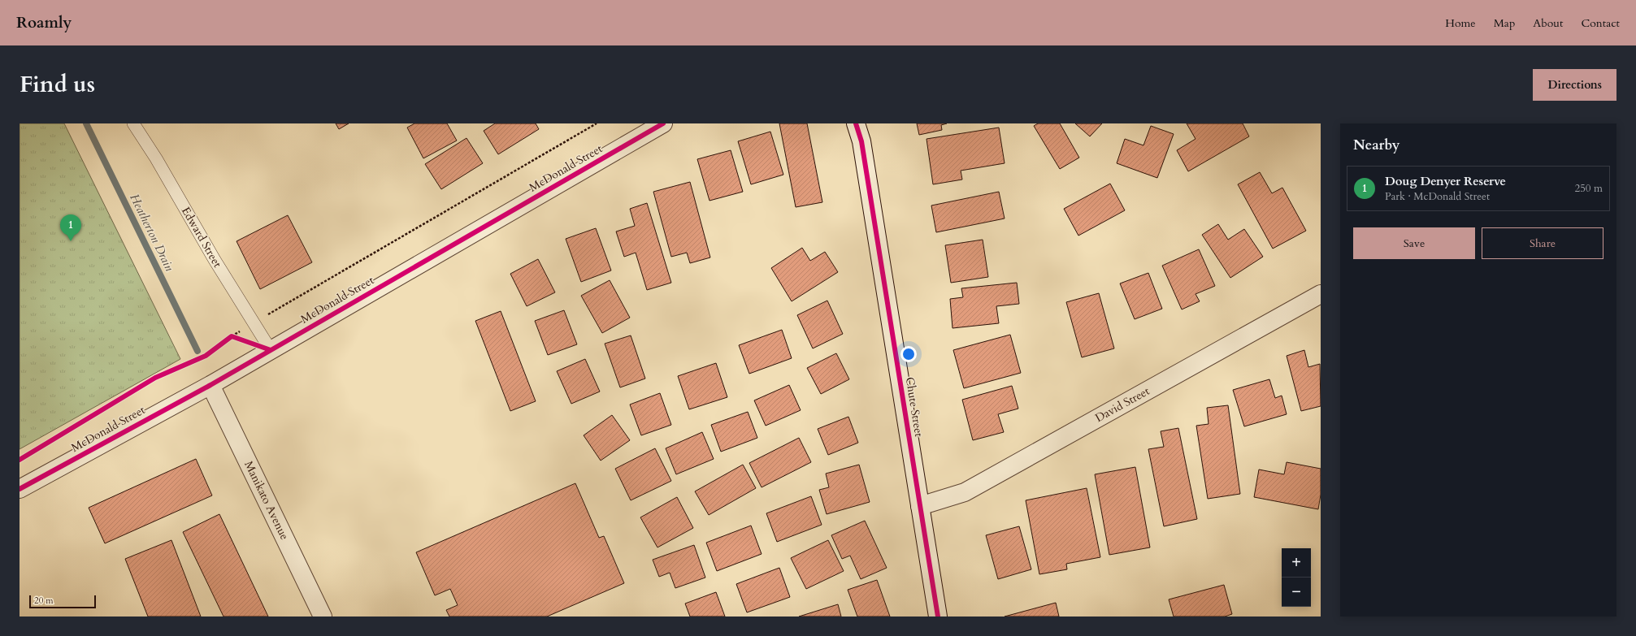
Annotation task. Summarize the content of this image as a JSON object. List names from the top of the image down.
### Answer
{
  "streets": {
    "street": [
      "McDonald Street",
      "David Street",
      "Chute Street",
      "Manikato Avenue"
    ],
    "lane": ["Edward Street"]
  },
  "crossings": [
    ["McDonald Street", "Edward Street"],
    ["McDonald Street", "Manikato Avenue"],
    ["David Street", "Chute Street"]
  ],
  "water": ["Heatherton Drain"],
  "scale_bar": "20 m",
  "page": {
    "header": "Roamly",
    "nav": [
      "Home",
      "Map",
      "About",
      "Contact"
    ],
    "title": "Find us",
    "buttons": [
      "Directions",
      ["Save", "Share"]
    ],
    "heading": "Nearby",
    "list": [
      {
        "mark": "1",
        "name": "Doug Denyer Reserve",
        "note": "Park · McDonald Street",
        "value": "250 m"
      }
    ],
    "pins": "1",
    "map_buttons": ["+", "−"],
    "scale": "20 m"
  }
}
